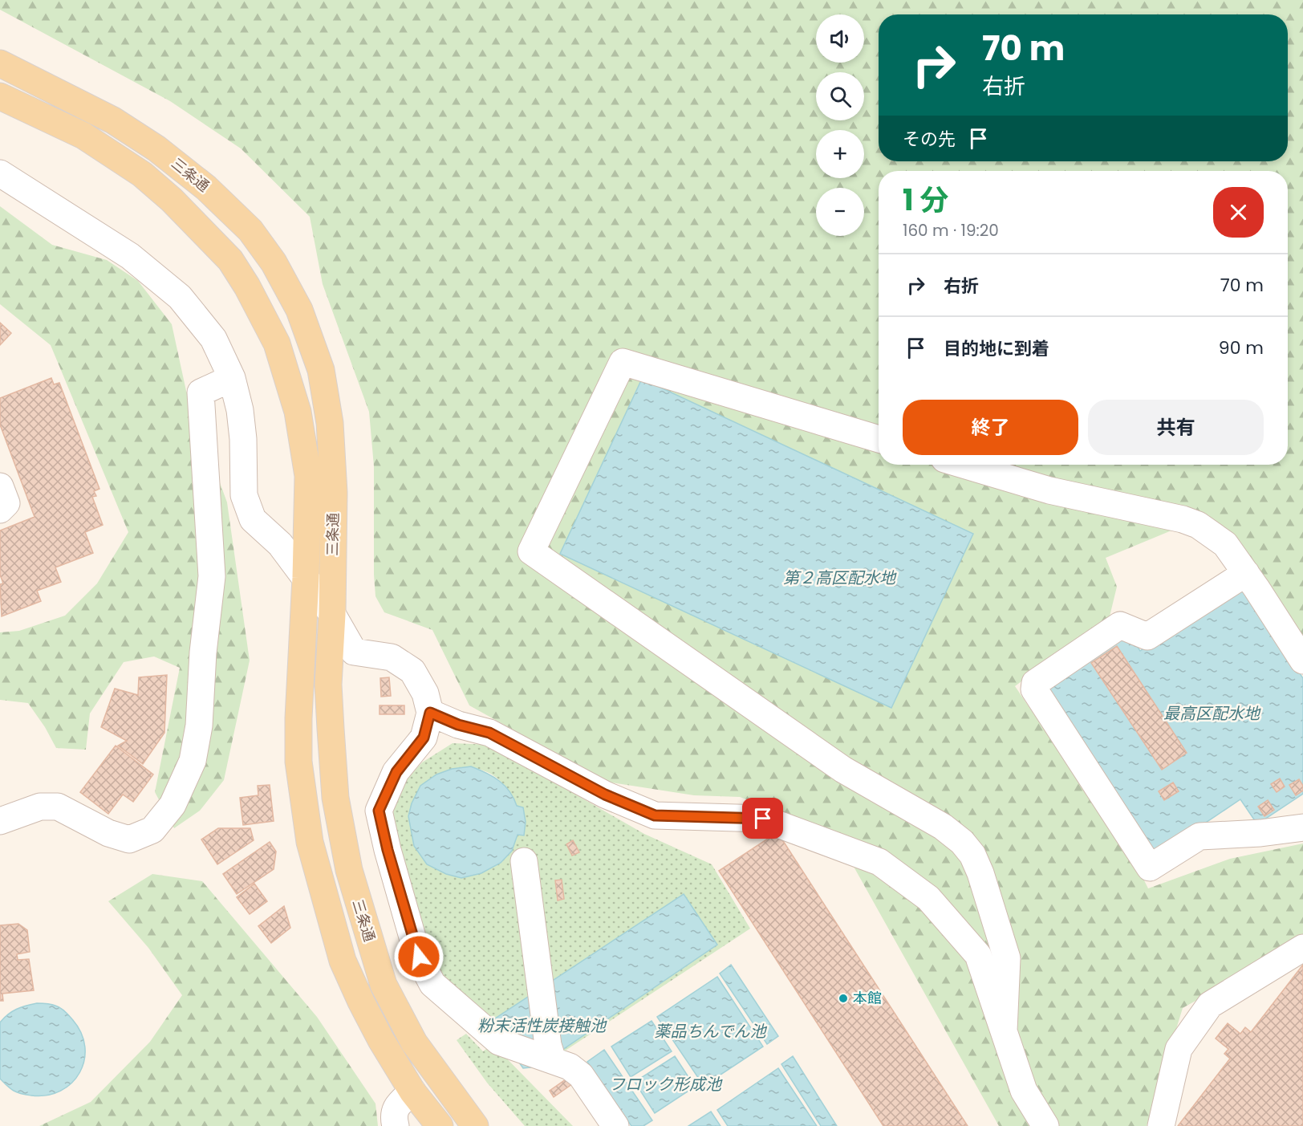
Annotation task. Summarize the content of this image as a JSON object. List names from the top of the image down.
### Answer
{
  "streets": {
    "main road": ["三条通"]
  },
  "water": [
    "第２高区配水地",
    "最高区配水地",
    "粉末活性炭接触池",
    "薬品ちんでん池",
    "フロック形成池"
  ],
  "places": ["本館"],
  "page": {
    "map_buttons": ["+", "−"],
    "turn": ["70 m", "右折"],
    "then": "その先",
    "heading": ["1 分", "160 m · 19:20"],
    "list": [
      {
        "name": "右折",
        "value": "70 m"
      },
      {
        "name": "目的地に到着",
        "value": "90 m"
      }
    ],
    "buttons": ["終了", "共有"]
  }
}
